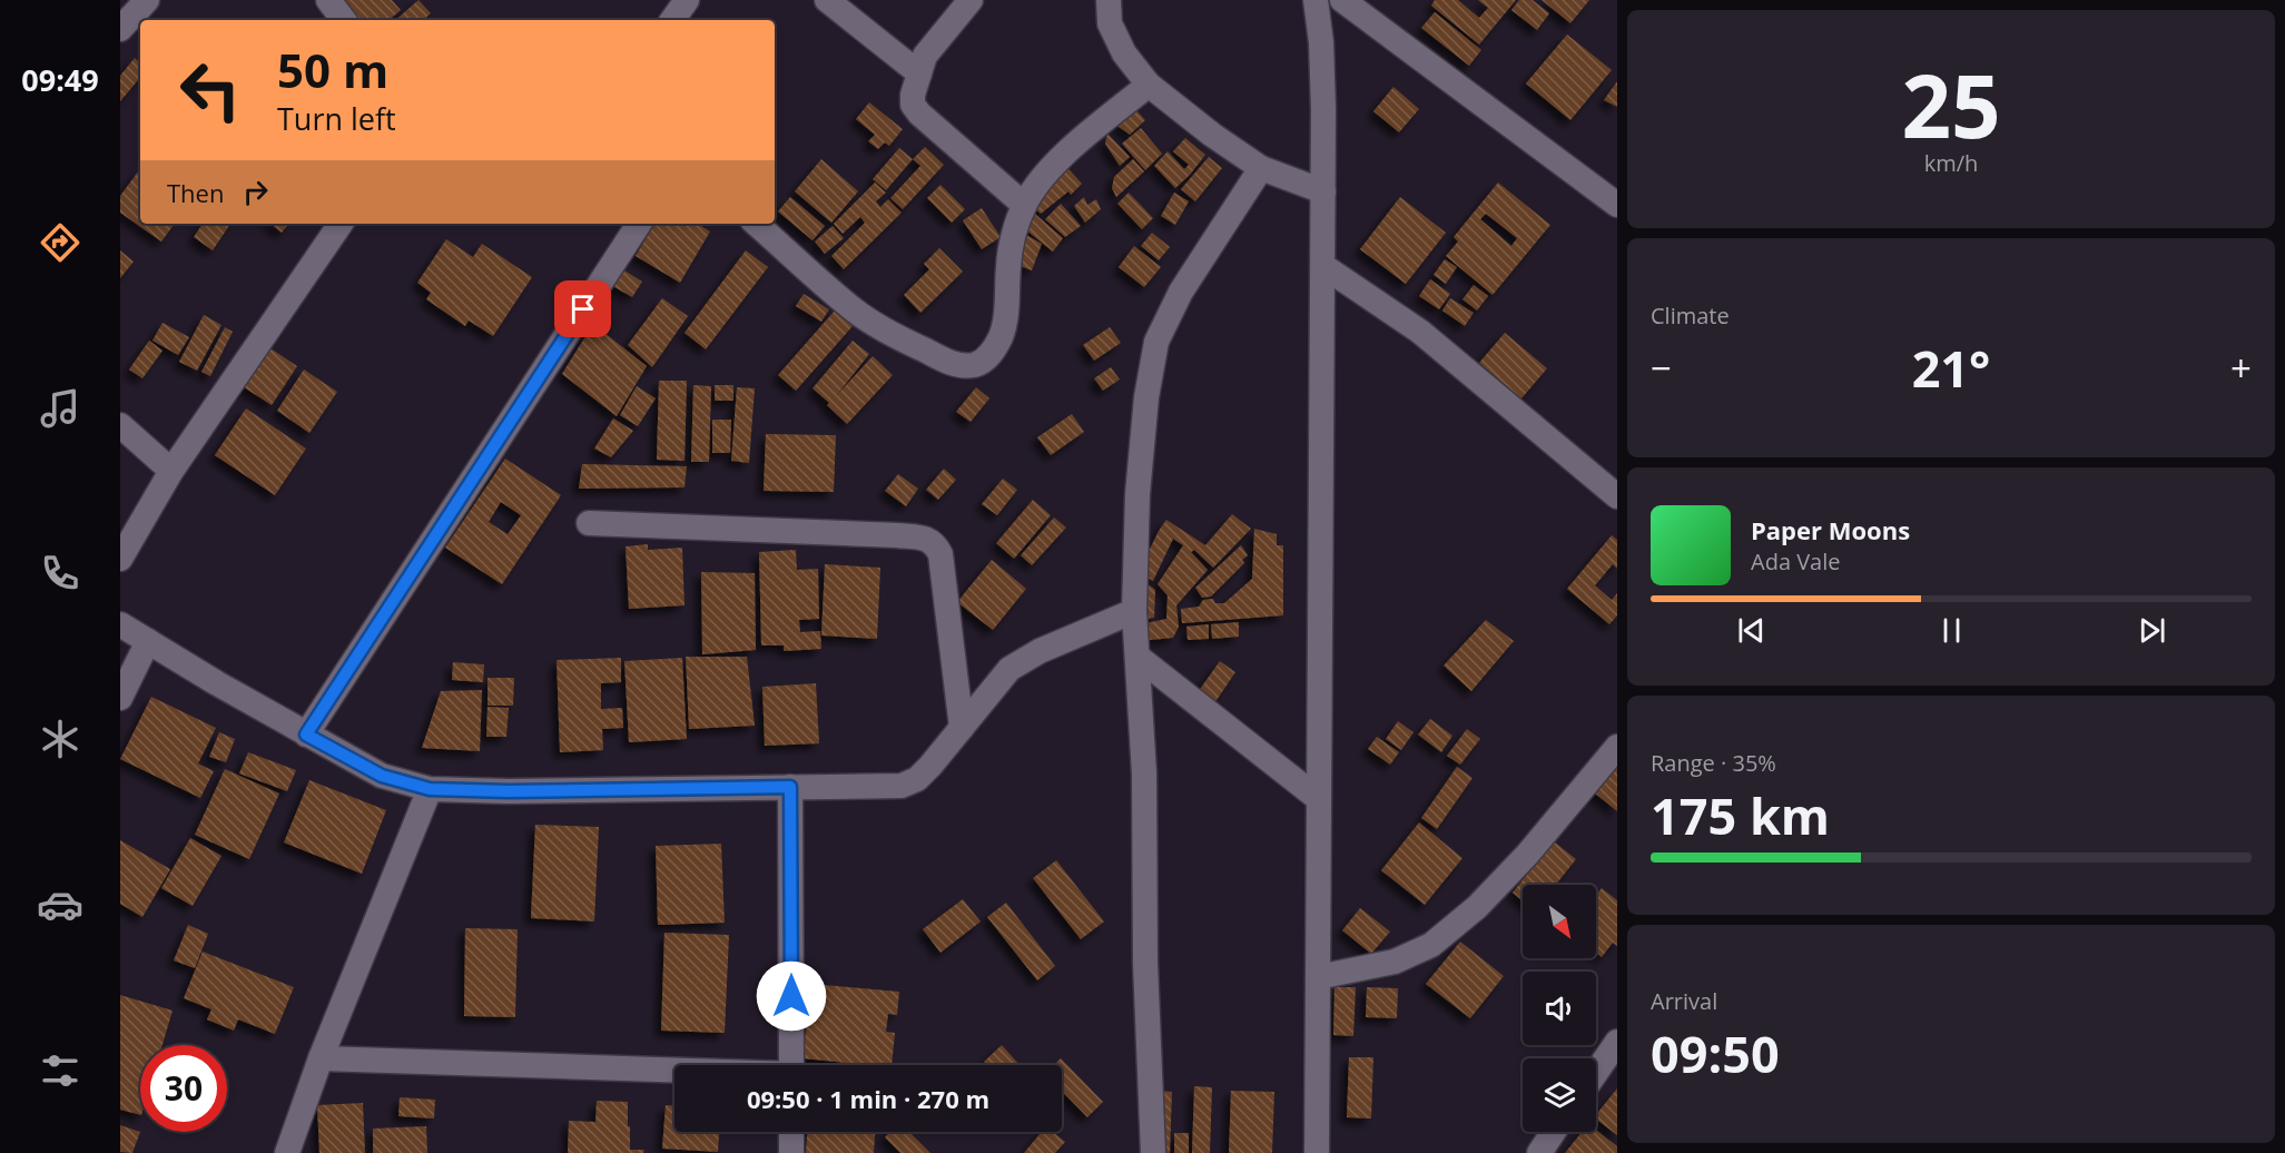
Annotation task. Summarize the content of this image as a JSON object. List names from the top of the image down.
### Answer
{
  "north": "bottom right",
  "page": {
    "tabs": "09:49",
    "tile": [
      ["25", "km/h"],
      "Climate",
      ["Range · 35%", "175 km"],
      ["Arrival", "09:50"]
    ],
    "turn": ["50 m", "Turn left"],
    "then": "Then",
    "heat": ["−", "21°", "+"],
    "song": ["Paper Moons", "Ada Vale"],
    "limit": "30",
    "trip": "09:50 · 1 min · 270 m"
  }
}
